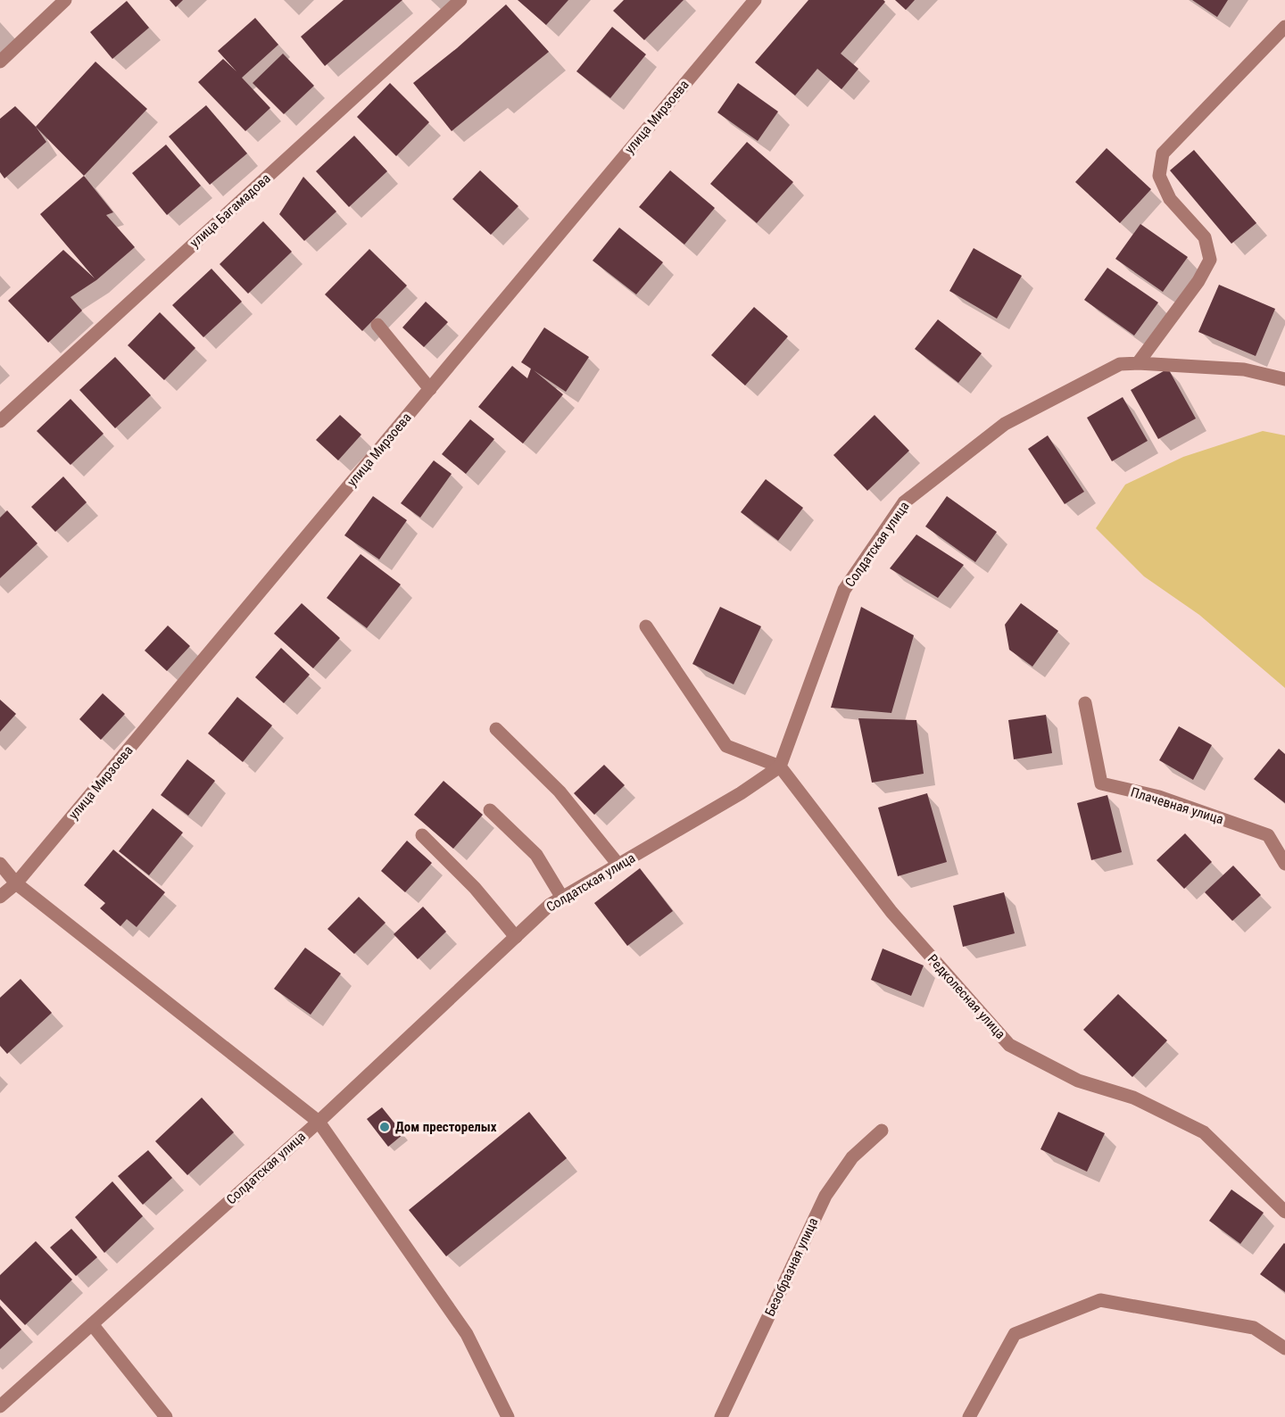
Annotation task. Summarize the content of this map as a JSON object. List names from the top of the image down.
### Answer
{
  "streets": {
    "street": [
      "улица Мирзоева",
      "улица Багамадова",
      "Солдатская улица",
      "Плачевная улица",
      "Редколесная улица",
      "Безобразная улица"
    ]
  },
  "crossings": [
    ["Солдатская улица", "Редколесная улица"]
  ],
  "places": ["Дом престорелых"]
}
